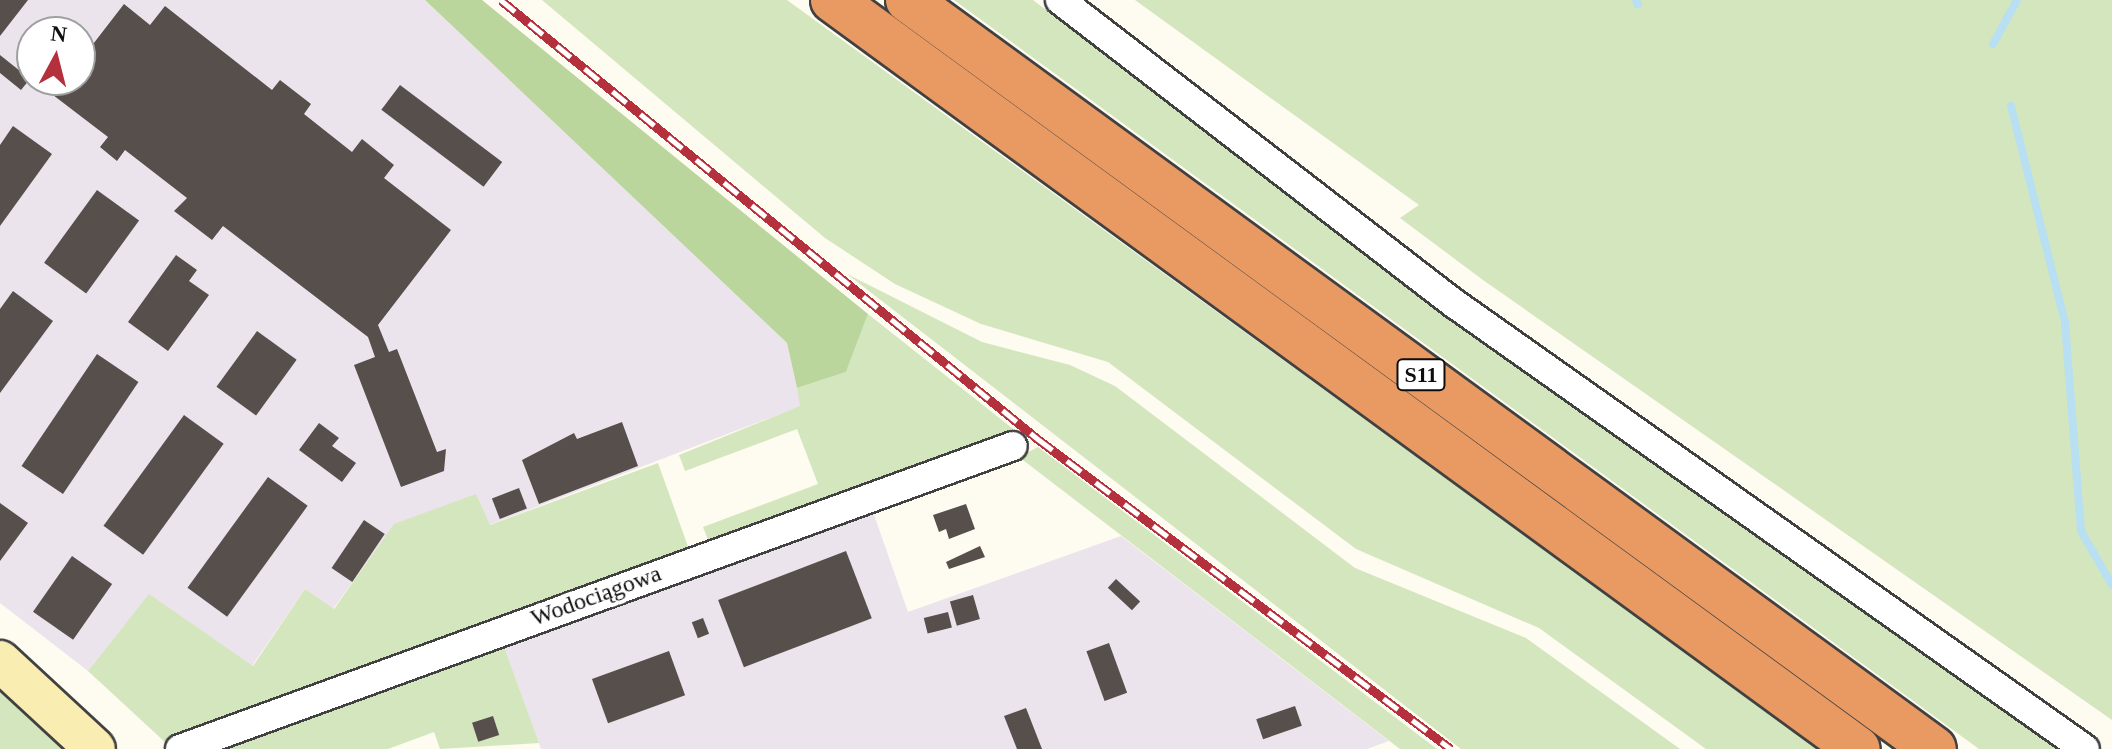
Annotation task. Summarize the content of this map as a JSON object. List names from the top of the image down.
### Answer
{
  "streets": {
    "highway": ["S11"],
    "street": ["Wodociągowa"]
  },
  "north": "top"
}
